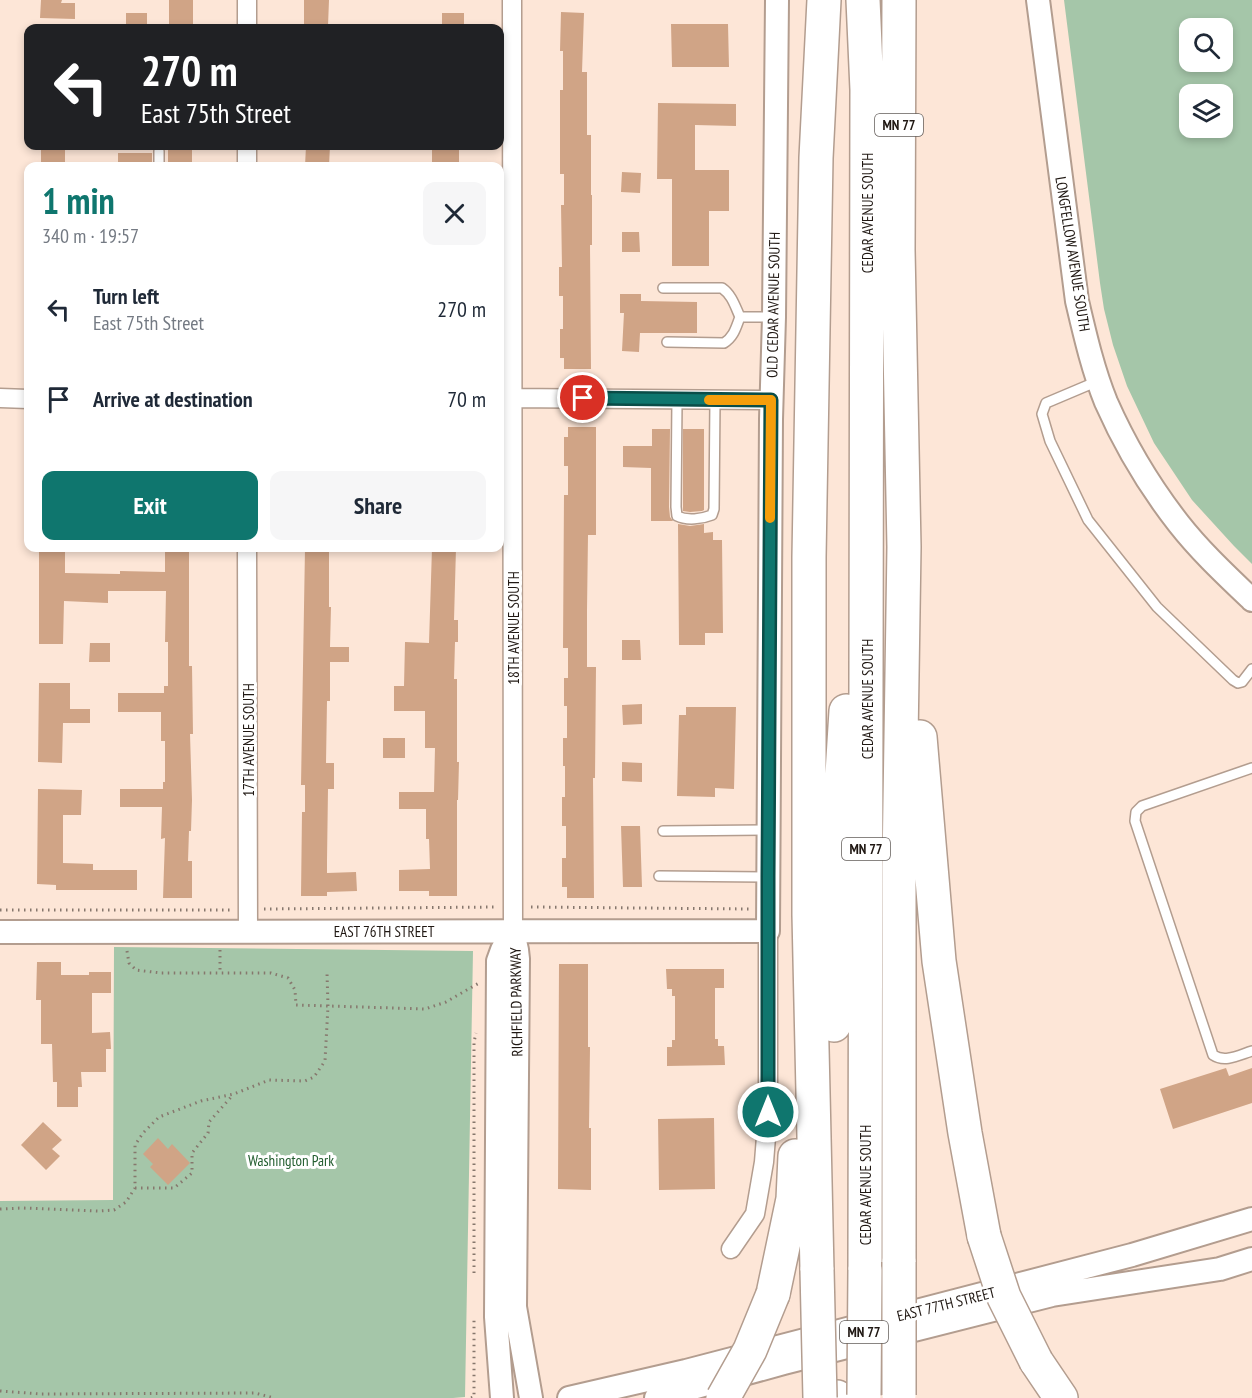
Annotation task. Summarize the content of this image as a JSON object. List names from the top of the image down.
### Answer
{
  "streets": {
    "highway": ["MN 77", "CEDAR AVENUE SOUTH"],
    "street": [
      "LONGFELLOW AVENUE SOUTH",
      "OLD CEDAR AVENUE SOUTH",
      "18TH AVENUE SOUTH",
      "17TH AVENUE SOUTH",
      "EAST 76TH STREET",
      "RICHFIELD PARKWAY",
      "EAST 77TH STREET"
    ]
  },
  "crossings": [
    ["OLD CEDAR AVENUE SOUTH", "EAST 76TH STREET"],
    ["18TH AVENUE SOUTH", "EAST 76TH STREET"],
    ["18TH AVENUE SOUTH", "RICHFIELD PARKWAY"],
    ["17TH AVENUE SOUTH", "EAST 76TH STREET"],
    ["EAST 76TH STREET", "RICHFIELD PARKWAY"]
  ],
  "parks": ["Washington Park"],
  "page": {
    "turn": ["270 m", "East 75th Street"],
    "heading": ["1 min", "340 m · 19:57"],
    "list": [
      {
        "name": "Turn left",
        "note": "East 75th Street",
        "value": "270 m"
      },
      {
        "name": "Arrive at destination",
        "value": "70 m"
      }
    ],
    "buttons": ["Exit", "Share"]
  }
}
